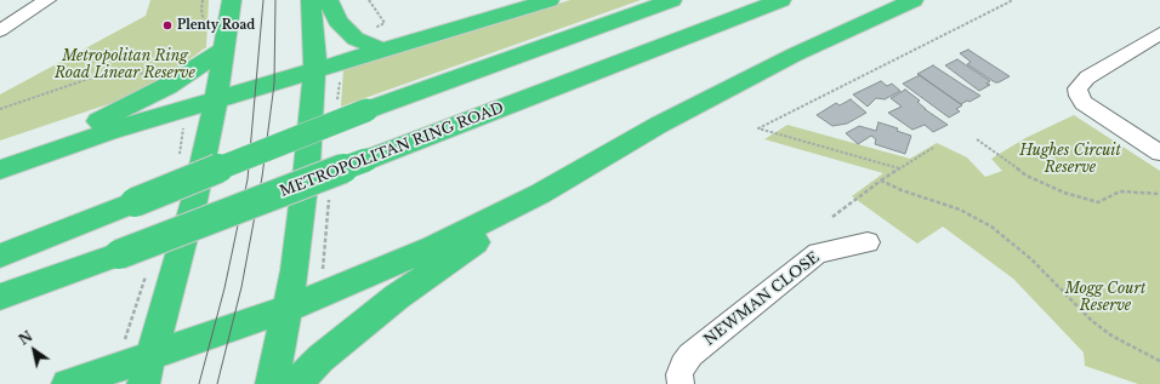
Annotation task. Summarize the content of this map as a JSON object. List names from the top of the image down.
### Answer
{
  "streets": {
    "highway": ["METROPOLITAN RING ROAD"],
    "street": ["NEWMAN CLOSE"]
  },
  "parks": ["Metropolitan Ring Road Linear Reserve", "Hughes Circuit Reserve", "Mogg Court Reserve"],
  "places": ["Plenty Road"],
  "north": "top left"
}
